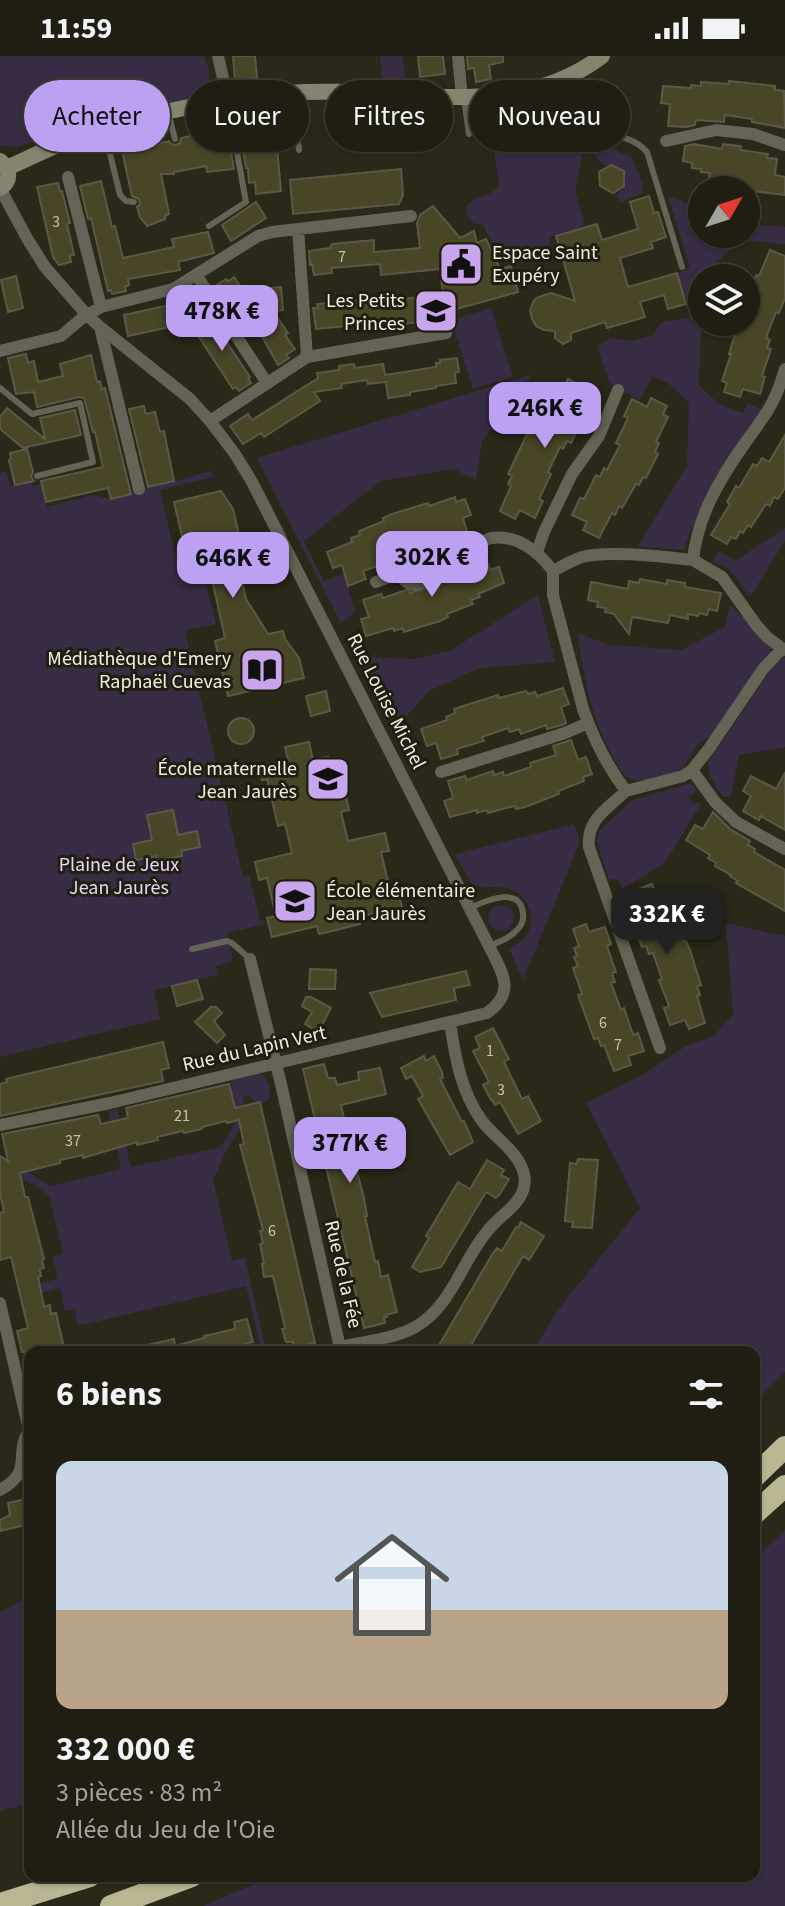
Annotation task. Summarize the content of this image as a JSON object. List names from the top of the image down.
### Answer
{
  "streets": {
    "street": ["Rue Louise Michel", "Rue du Lapin Vert", "Rue de la Fée"]
  },
  "crossings": [
    ["Rue Louise Michel", "Rue du Lapin Vert"],
    ["Rue du Lapin Vert", "Rue de la Fée"]
  ],
  "parks": ["Plaine de Jeux Jean Jaurès"],
  "places": {
    "public building": ["Espace Saint Exupéry"],
    "school or university": ["Les Petits Princes", "École maternelle Jean Jaurès", "École élémentaire Jean Jaurès"],
    "library": ["Médiathèque d'Emery Raphaël Cuevas"]
  },
  "house_numbers": [
    "3",
    "7",
    "6",
    "7",
    "1",
    "3",
    "21",
    "37",
    "6"
  ],
  "north": "top right",
  "page": {
    "status": "11:59",
    "chip": [
      "Acheter",
      "Louer",
      "Filtres",
      "Nouveau"
    ],
    "price": [
      "478K €",
      "246K €",
      "302K €",
      "646K €",
      "332K €",
      "377K €"
    ],
    "heading": "6 biens",
    "list": [
      {
        "name": "332 000 €",
        "note": "3 pièces · 83 m² · Allée du Jeu de l'Oie"
      }
    ]
  }
}
